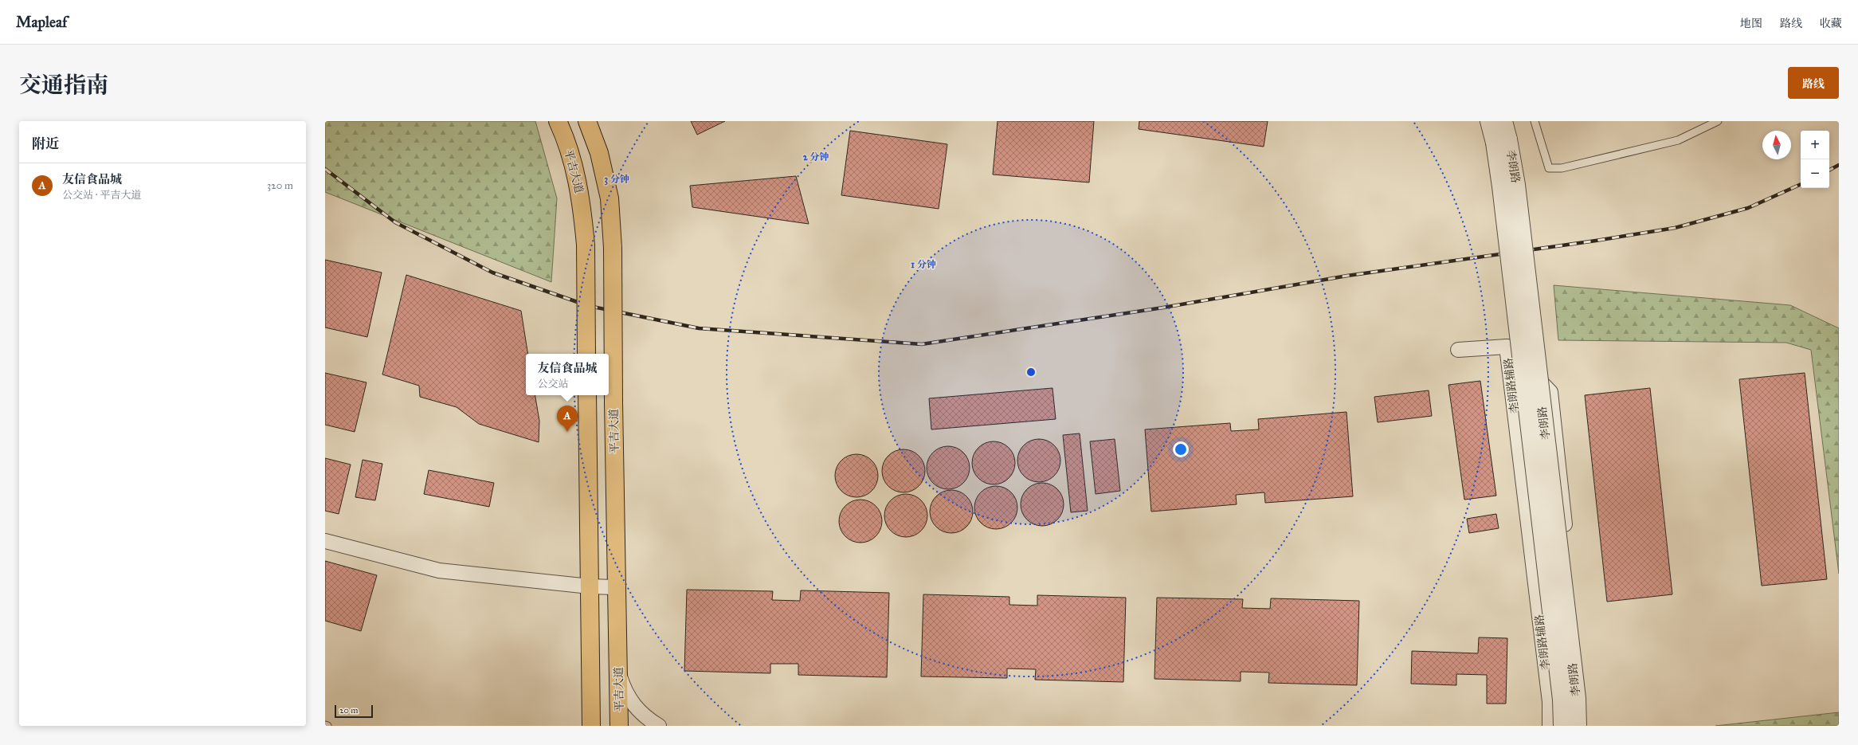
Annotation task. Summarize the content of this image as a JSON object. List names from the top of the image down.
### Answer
{
  "streets": {
    "main road": ["平吉大道"],
    "street": ["李朗路", "李朗路辅路"]
  },
  "scale_bar": "20 m",
  "north": "top",
  "page": {
    "header": "Mapleaf",
    "nav": ["地图", "路线", "收藏"],
    "title": "交通指南",
    "buttons": "路线",
    "heading": "附近",
    "map_buttons": ["+", "−"],
    "list": [
      {
        "mark": "A",
        "name": "友信食品城",
        "note": "公交站 · 平吉大道",
        "value": "320 m"
      }
    ],
    "popup": ["友信食品城", "公交站"],
    "pins": "A",
    "scale": "20 m"
  },
  "rings": ["2 分钟", "3 分钟", "1 分钟"]
}
